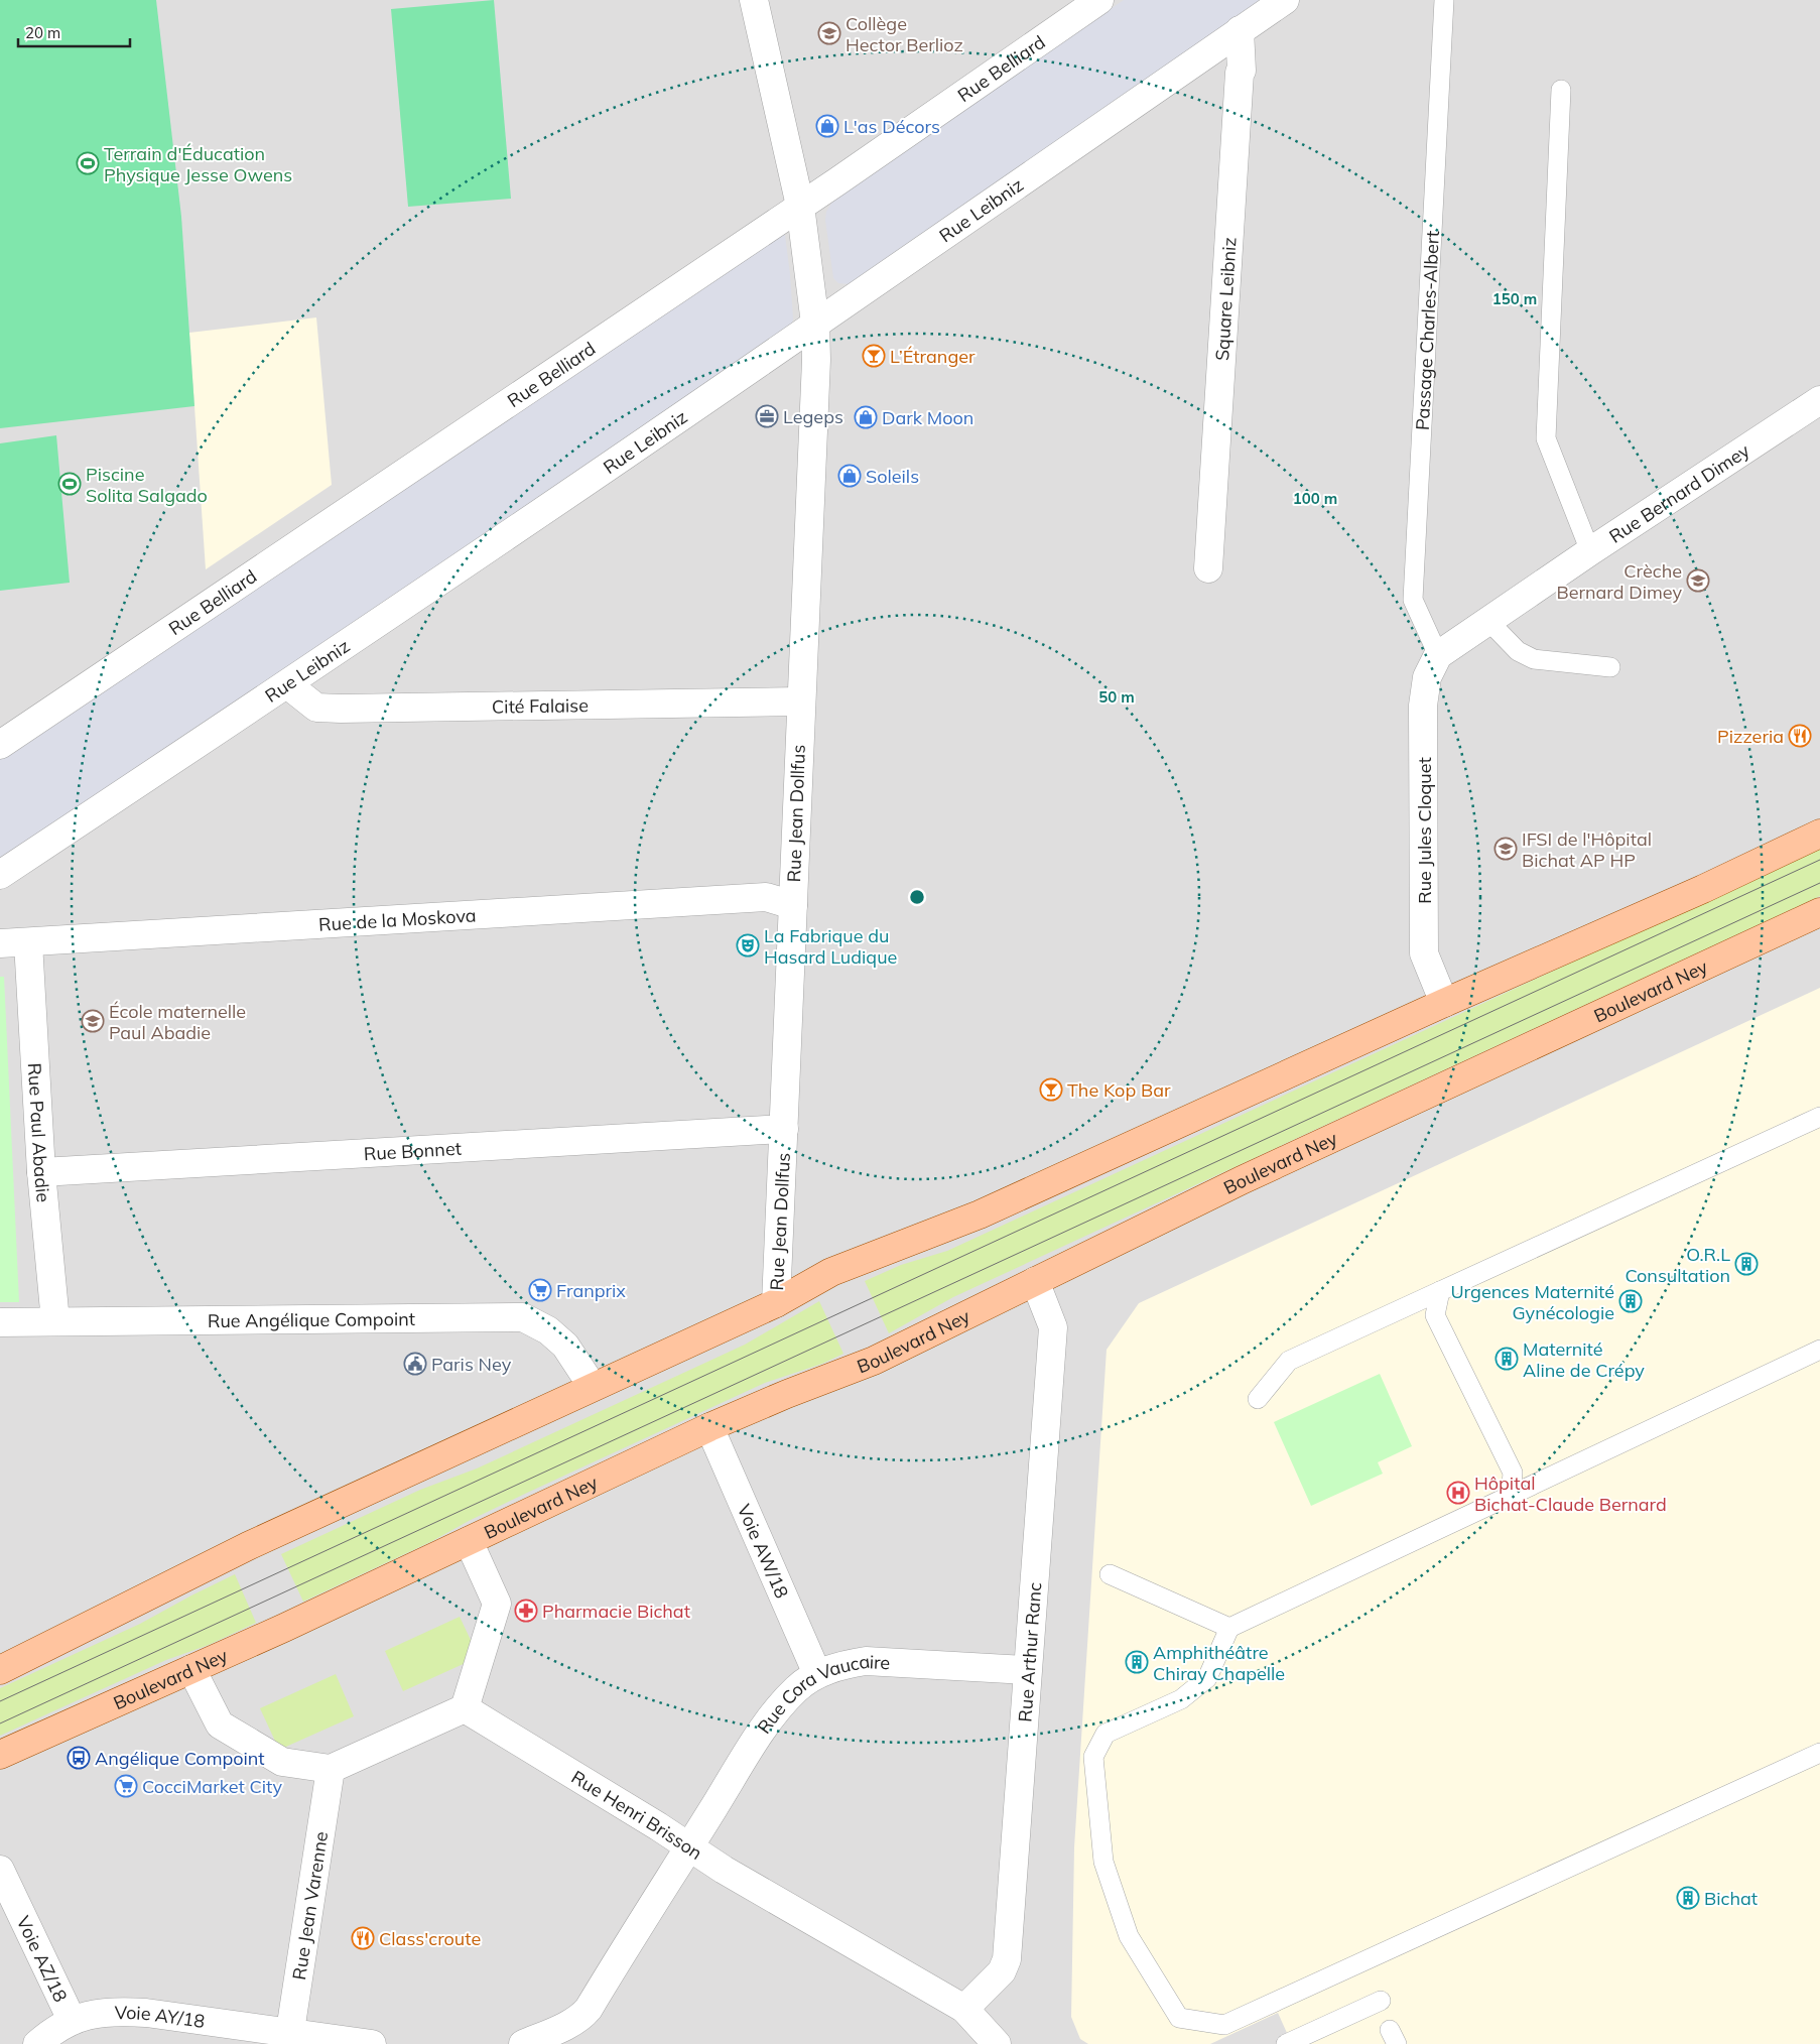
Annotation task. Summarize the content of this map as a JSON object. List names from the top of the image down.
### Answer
{
  "streets": {
    "main road": ["Boulevard Ney"],
    "street": [
      "Rue Belliard",
      "Rue Leibniz",
      "Square Leibniz",
      "Rue Bernard Dimey",
      "Cité Falaise",
      "Rue Jean Dollfus",
      "Rue Jules Cloquet",
      "Rue de la Moskova",
      "Rue Paul Abadie",
      "Rue Bonnet",
      "Rue Angélique Compoint",
      "Voie AW/18",
      "Rue Arthur Ranc",
      "Rue Cora Vaucaire",
      "Rue Henri Brisson",
      "Rue Jean Varenne",
      "Voie AZ/18",
      "Voie AY/18"
    ],
    "lane": ["Passage Charles-Albert"]
  },
  "crossings": [
    ["Rue Belliard", "Rue Jean Dollfus"],
    ["Rue Leibniz", "Square Leibniz"],
    ["Rue Leibniz", "Cité Falaise"],
    ["Rue Leibniz", "Rue Jean Dollfus"],
    ["Passage Charles-Albert", "Rue Bernard Dimey"],
    ["Passage Charles-Albert", "Rue Jules Cloquet"],
    ["Rue Bernard Dimey", "Rue Jules Cloquet"],
    ["Cité Falaise", "Rue Jean Dollfus"],
    ["Rue Jean Dollfus", "Rue de la Moskova"],
    ["Rue Jean Dollfus", "Rue Bonnet"],
    ["Rue de la Moskova", "Rue Paul Abadie"],
    ["Boulevard Ney", "Voie AW/18"],
    ["Boulevard Ney", "Rue Arthur Ranc"],
    ["Rue Paul Abadie", "Rue Bonnet"],
    ["Rue Paul Abadie", "Rue Angélique Compoint"],
    ["Voie AW/18", "Rue Cora Vaucaire"],
    ["Rue Arthur Ranc", "Rue Cora Vaucaire"],
    ["Rue Arthur Ranc", "Rue Henri Brisson"],
    ["Rue Cora Vaucaire", "Rue Henri Brisson"],
    ["Rue Jean Varenne", "Voie AY/18"],
    ["Voie AZ/18", "Voie AY/18"]
  ],
  "places": {
    "school or university": [
      "Collège Hector Berlioz",
      "Crèche Bernard Dimey",
      "IFSI de l'Hôpital Bichat AP HP",
      "École maternelle Paul Abadie"
    ],
    "shop": ["L'as Décors", "Dark Moon", "Soleils"],
    "sports": ["Terrain d'Éducation Physique Jesse Owens", "Piscine Solita Salgado"],
    "bar": ["L’Étranger", "The Kop Bar"],
    "office": ["Legeps"],
    "restaurant": ["Pizzeria", "Class'croute"],
    "theatre": ["La Fabrique du Hasard Ludique"],
    "building": [
      "O.R.L Consultation",
      "Urgences Maternité Gynécologie",
      "Maternité Aline de Crépy",
      "Amphithéâtre Chiray Chapelle",
      "Bichat"
    ],
    "supermarket": ["Franprix", "CocciMarket City"],
    "public building": ["Paris Ney"],
    "hospital": ["Hôpital Bichat-Claude Bernard"],
    "pharmacy": ["Pharmacie Bichat"],
    "bus stop": ["Angélique Compoint"]
  },
  "scale_bar": "20 m",
  "rings": ["150 m", "100 m", "50 m"]
}
